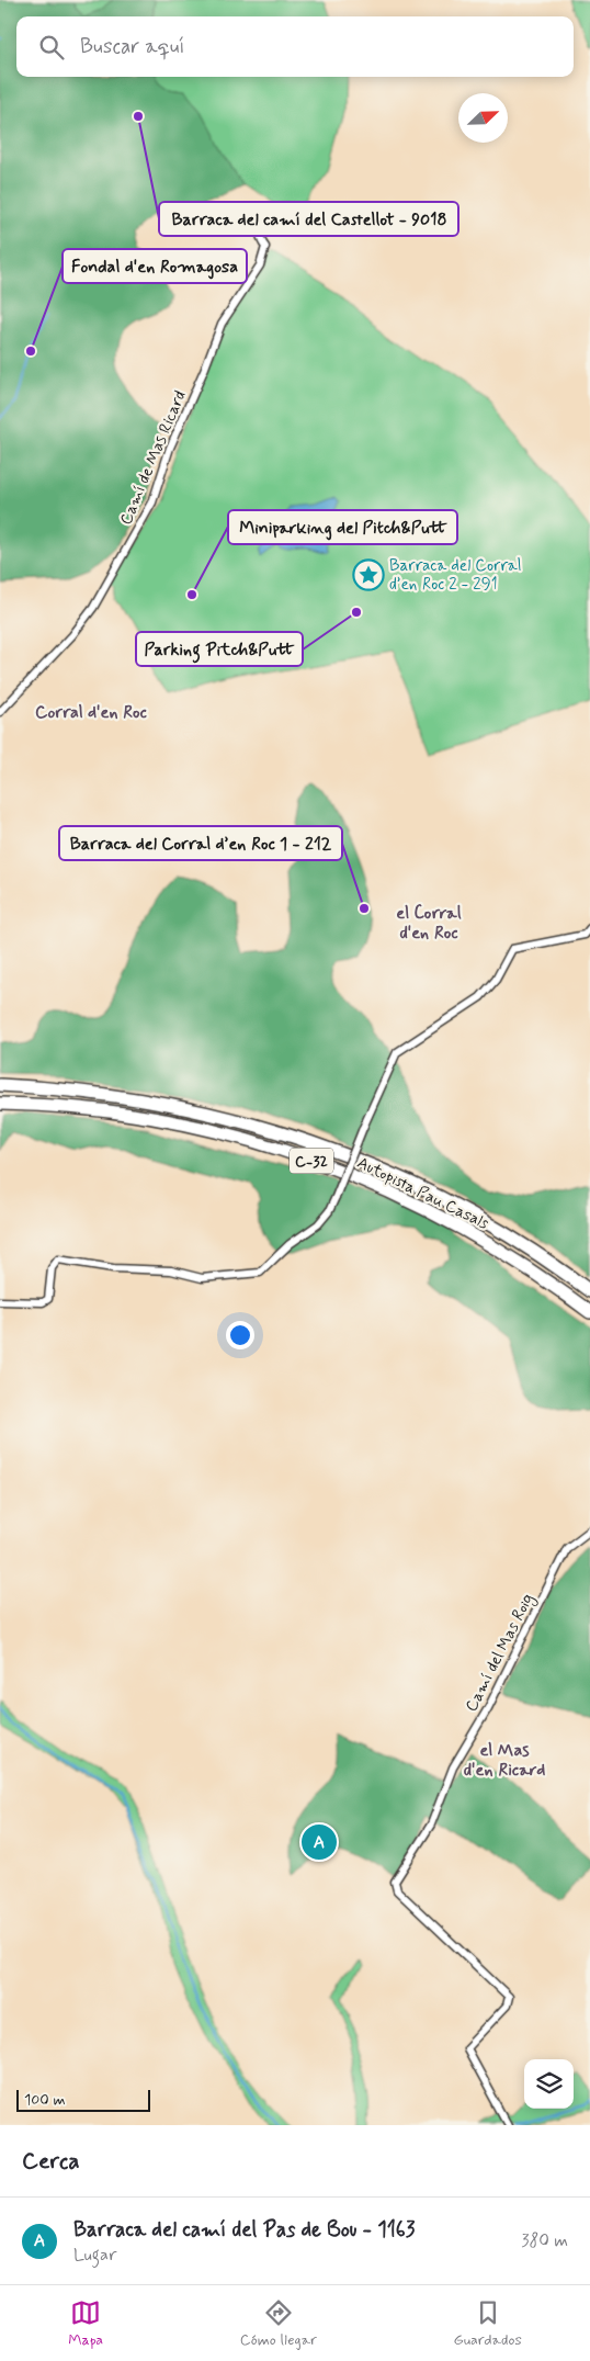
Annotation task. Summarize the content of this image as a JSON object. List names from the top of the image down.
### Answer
{
  "streets": {
    "highway": ["C-32", "Autopista Pau Casals"],
    "street": ["Camí de Mas Ricard", "Camí del Mas Roig"]
  },
  "districts": ["Corral d'en Roc", "el Corral d'en Roc", "el Mas d'en Ricard"],
  "places": {
    "other": [
      "Barraca del camí del Castellot - 9018",
      "Fondal d'en Romagosa",
      "Miniparking del Pitch&Putt",
      "Parking Pitch&Putt",
      "Barraca del Corral d’en Roc 1 - 212"
    ],
    "place": ["Barraca del Corral d’en Roc 2 - 291"]
  },
  "scale_bar": "100 m",
  "north": "top right",
  "page": {
    "search": "Buscar aquí",
    "pins": "A",
    "scale": "100 m",
    "heading": "Cerca",
    "list": [
      {
        "mark": "A",
        "name": "Barraca del camí del Pas de Bou - 1163",
        "note": "Lugar",
        "value": "380 m"
      }
    ],
    "nav": ["Mapa", "Cómo llegar", "Guardados"]
  }
}
